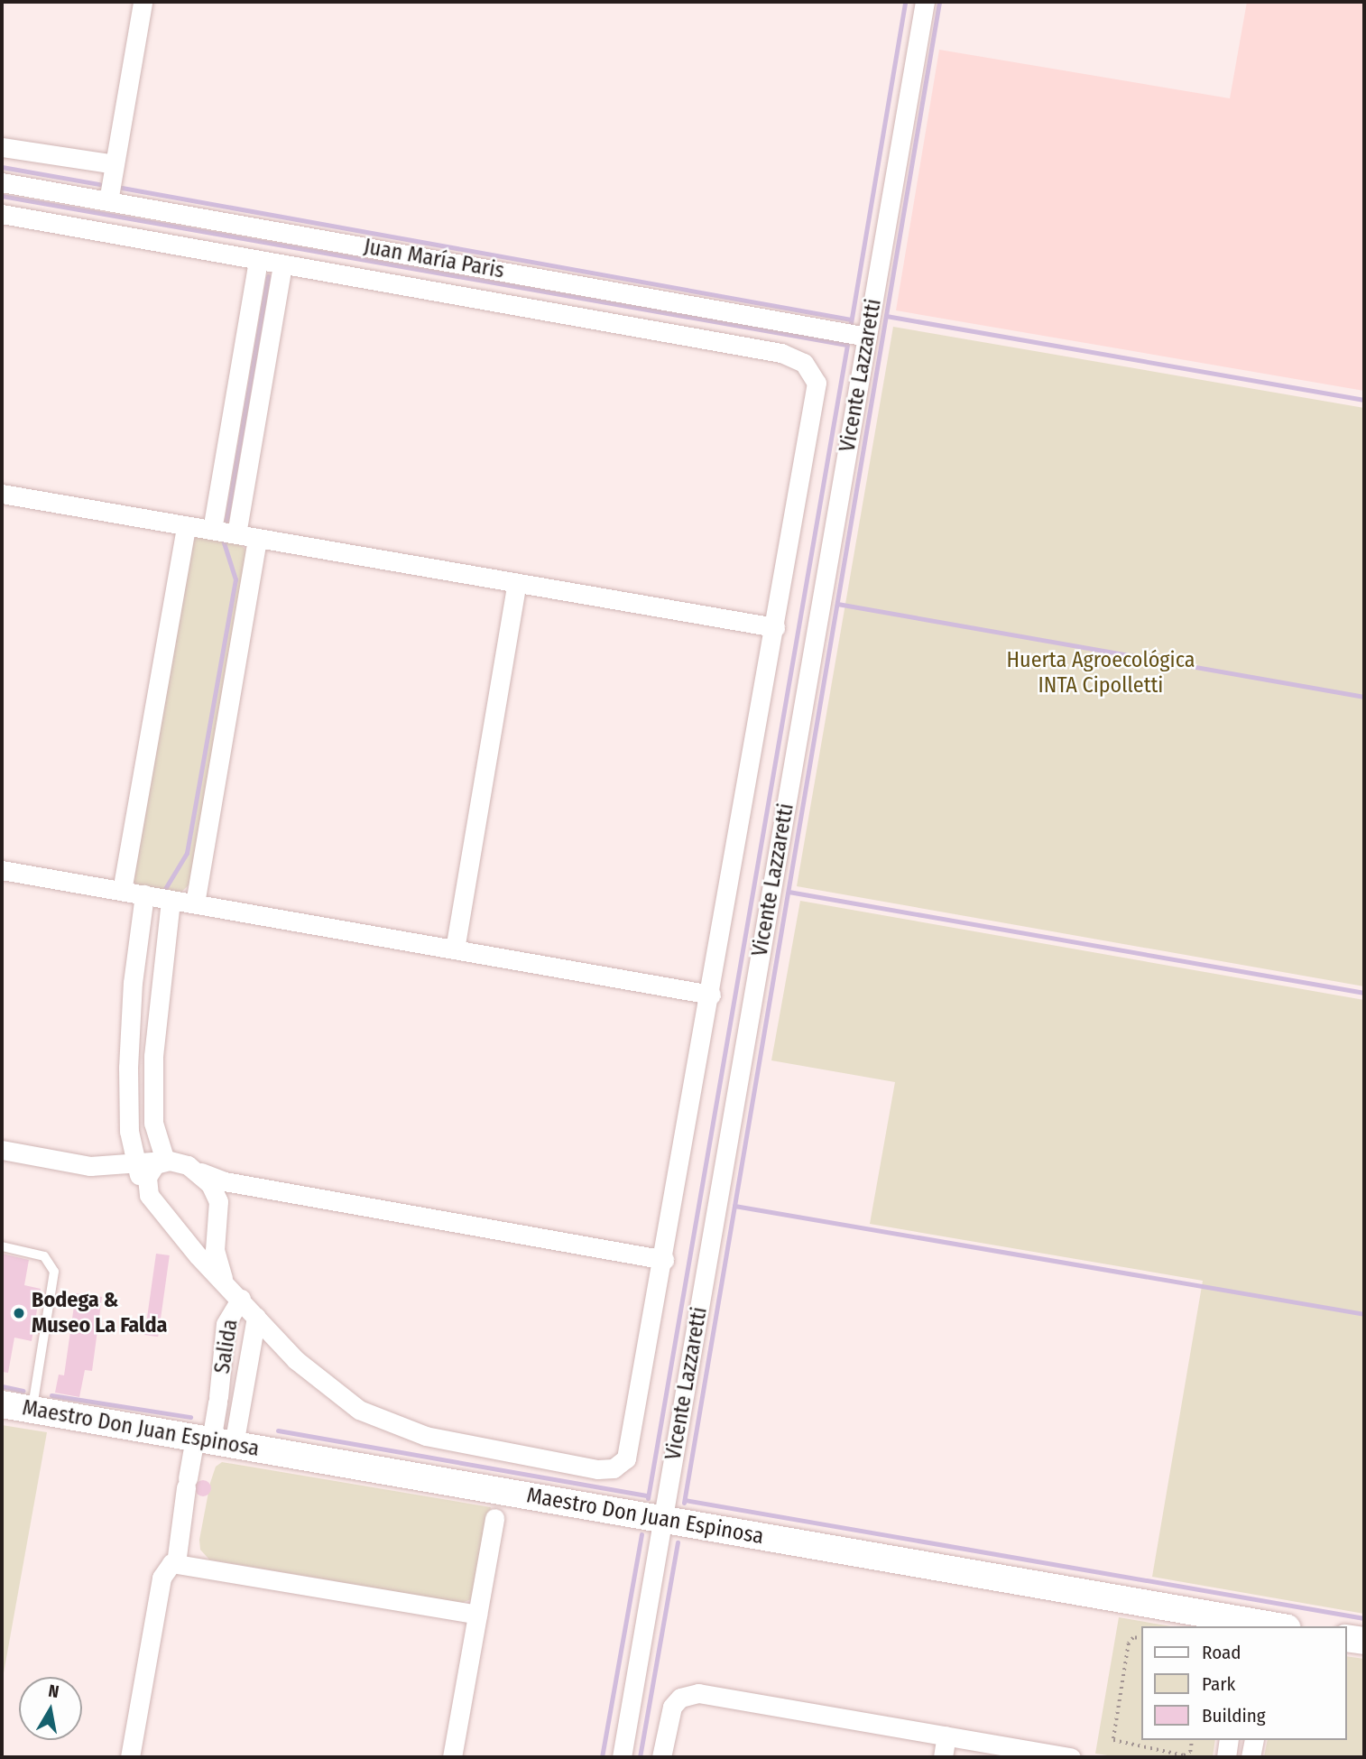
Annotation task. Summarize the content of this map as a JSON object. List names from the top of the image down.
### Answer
{
  "streets": {
    "main road": ["Maestro Don Juan Espinosa"],
    "street": ["Juan María Paris", "Vicente Lazzaretti", "Salida"]
  },
  "crossings": [
    ["Juan María Paris", "Vicente Lazzaretti"],
    ["Vicente Lazzaretti", "Maestro Don Juan Espinosa"],
    ["Salida", "Maestro Don Juan Espinosa"]
  ],
  "parks": ["Huerta Agroecológica INTA Cipolletti"],
  "places": ["Bodega & Museo La Falda"],
  "legend": ["Road", "Park", "Building"],
  "north": "top"
}
